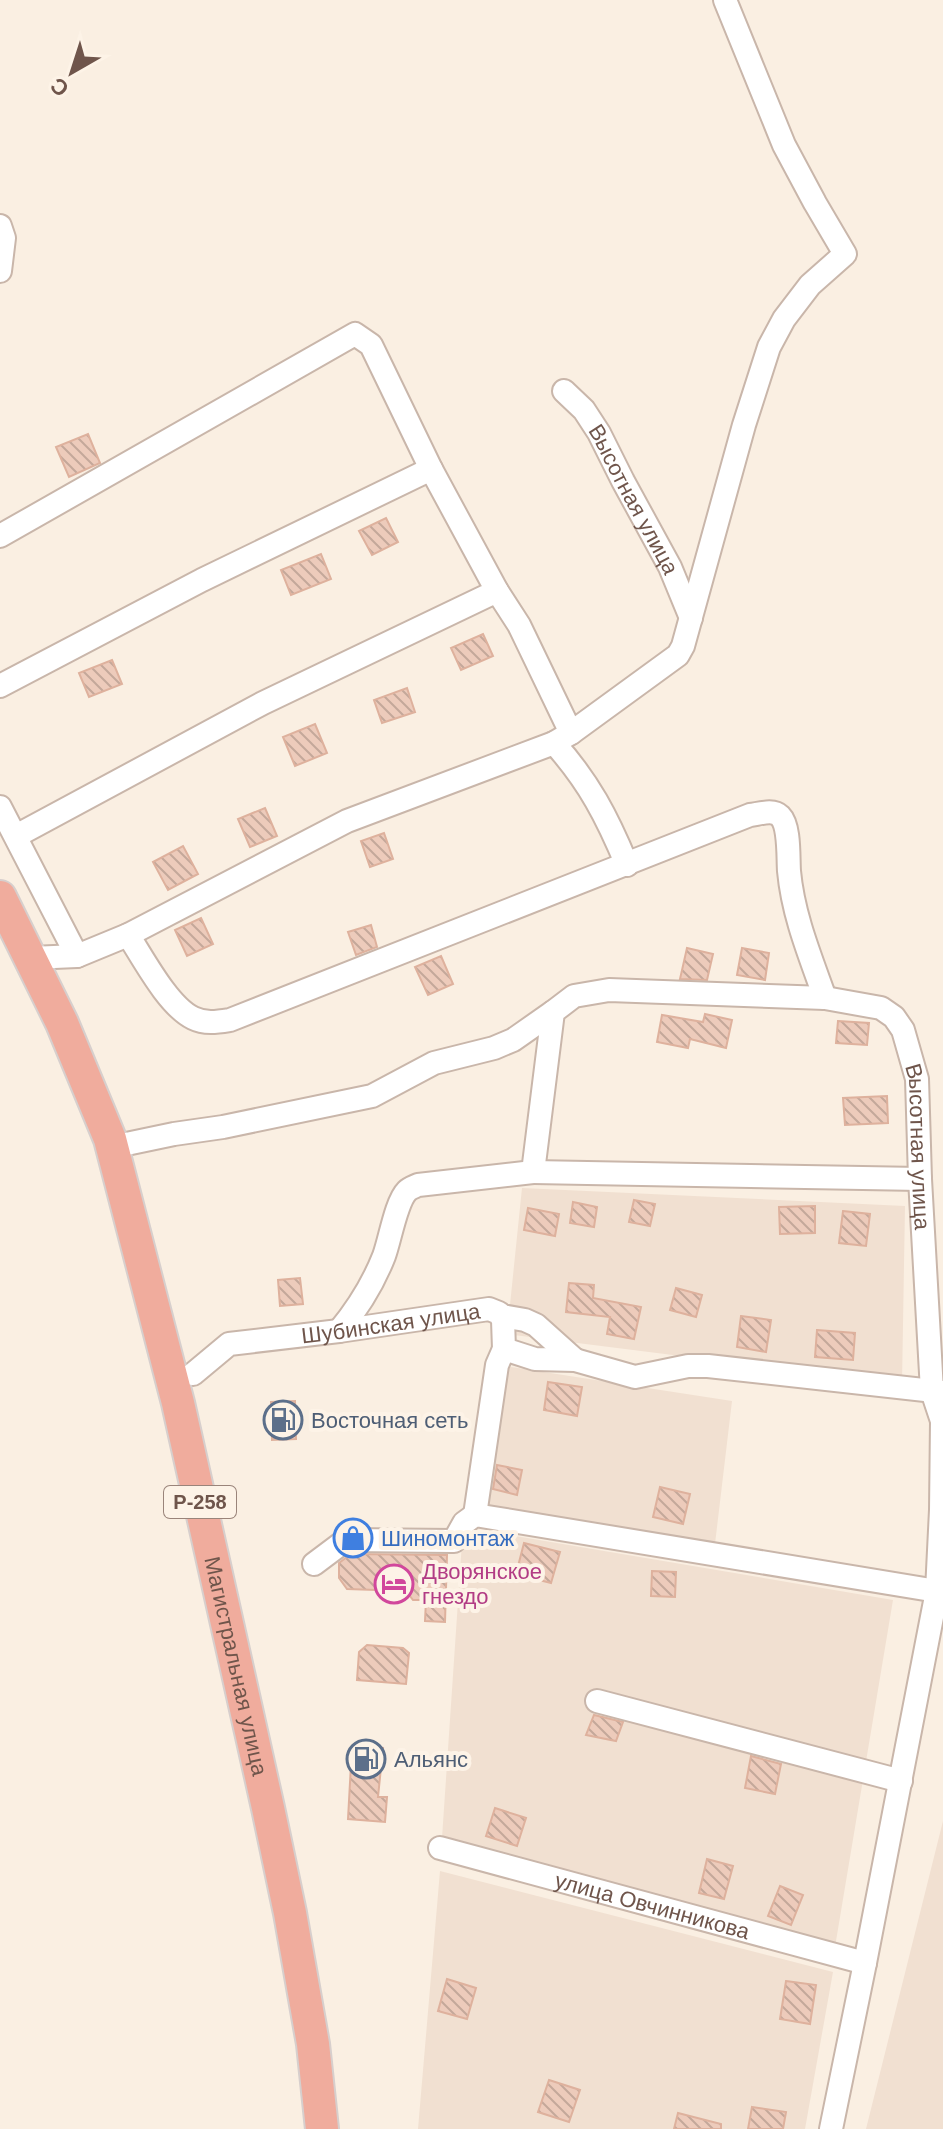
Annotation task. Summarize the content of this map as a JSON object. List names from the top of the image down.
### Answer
{
  "streets": {
    "highway": ["Р-258", "Магистральная улица"],
    "street": ["Высотная улица", "Шубинская улица", "улица Овчинникова"]
  },
  "crossings": [
    ["Высотная улица", "Шубинская улица"],
    ["Высотная улица", "улица Овчинникова"]
  ],
  "places": {
    "fuel station": ["Восточная сеть", "Альянс"],
    "shop": ["Шиномонтаж"],
    "hotel": ["Дворянское гнездо"]
  },
  "north": "bottom left"
}
